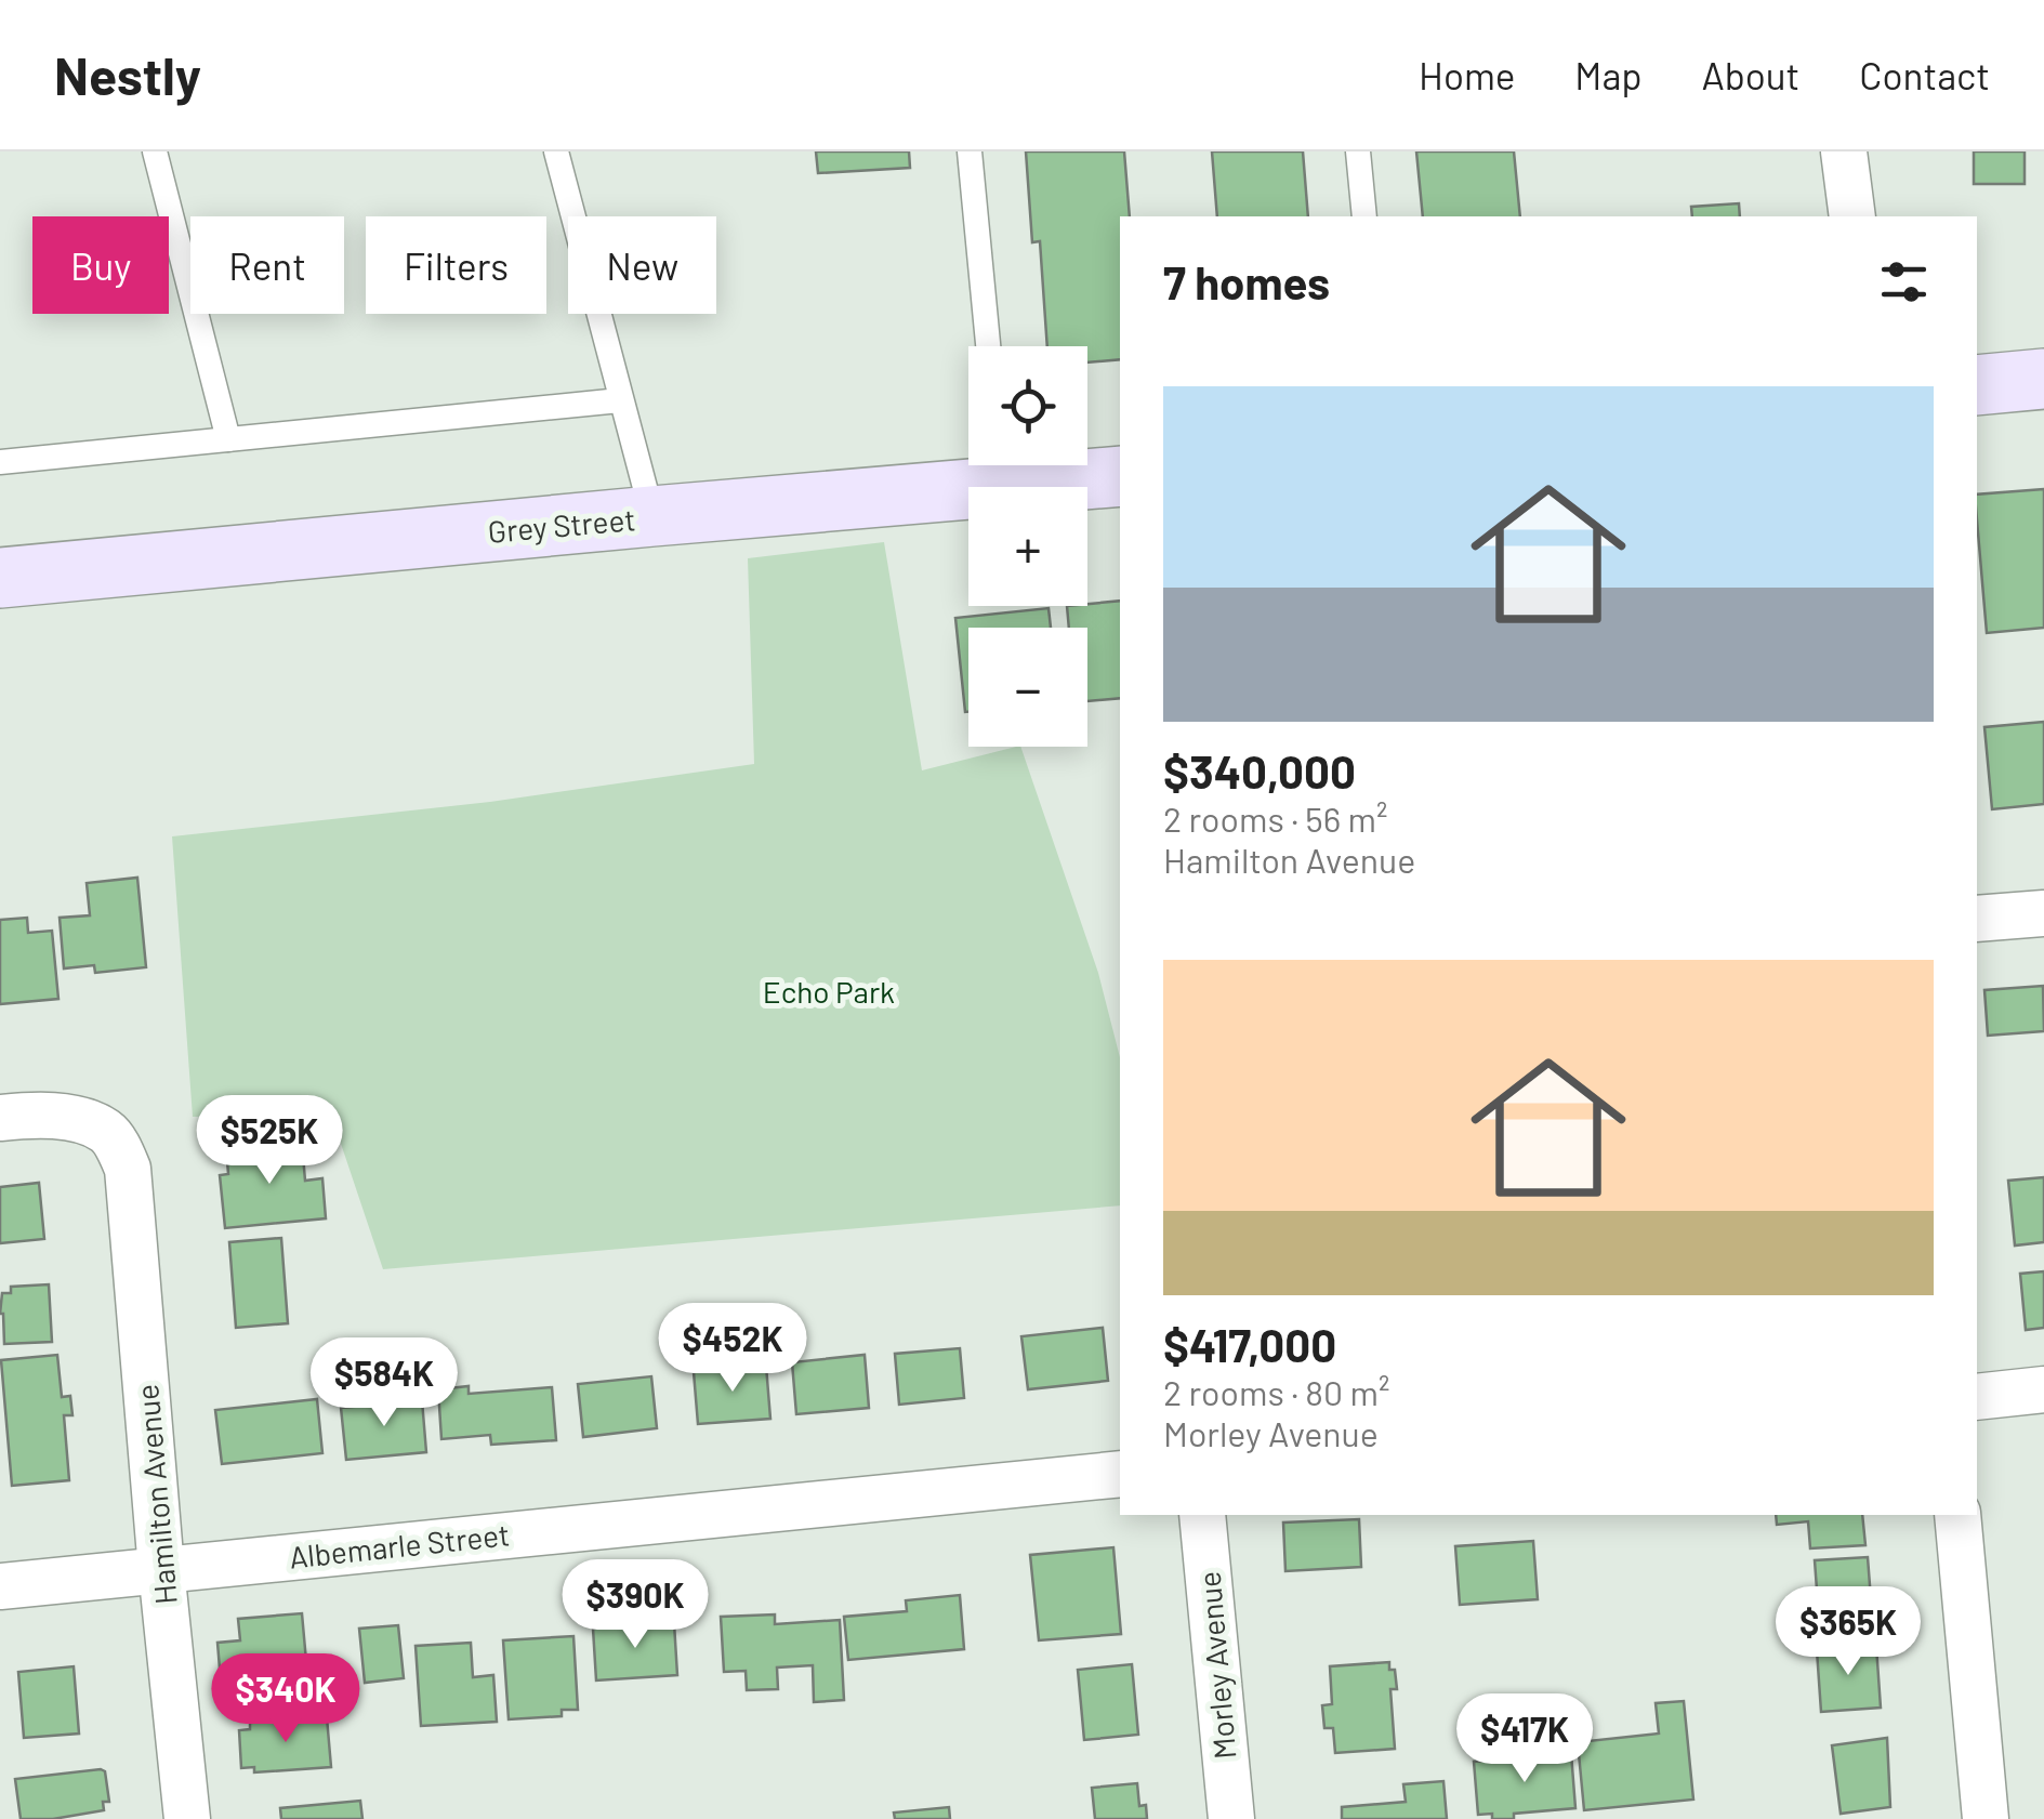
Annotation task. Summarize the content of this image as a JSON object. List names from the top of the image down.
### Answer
{
  "streets": {
    "street": [
      "Grey Street",
      "Hamilton Avenue",
      "Albemarle Street",
      "Morley Avenue"
    ]
  },
  "crossings": [
    ["Hamilton Avenue", "Albemarle Street"]
  ],
  "parks": ["Echo Park"],
  "page": {
    "header": "Nestly",
    "nav": [
      "Home",
      "Map",
      "About",
      "Contact"
    ],
    "chip": [
      "Buy",
      "Rent",
      "Filters",
      "New"
    ],
    "heading": "7 homes",
    "map_buttons": ["+", "−"],
    "list": [
      {
        "name": "$340,000",
        "note": "2 rooms · 56 m² · Hamilton Avenue"
      },
      {
        "name": "$417,000",
        "note": "2 rooms · 80 m² · Morley Avenue"
      }
    ],
    "price": [
      "$525K",
      "$452K",
      "$584K",
      "$390K",
      "$365K",
      "$340K",
      "$417K"
    ]
  }
}
